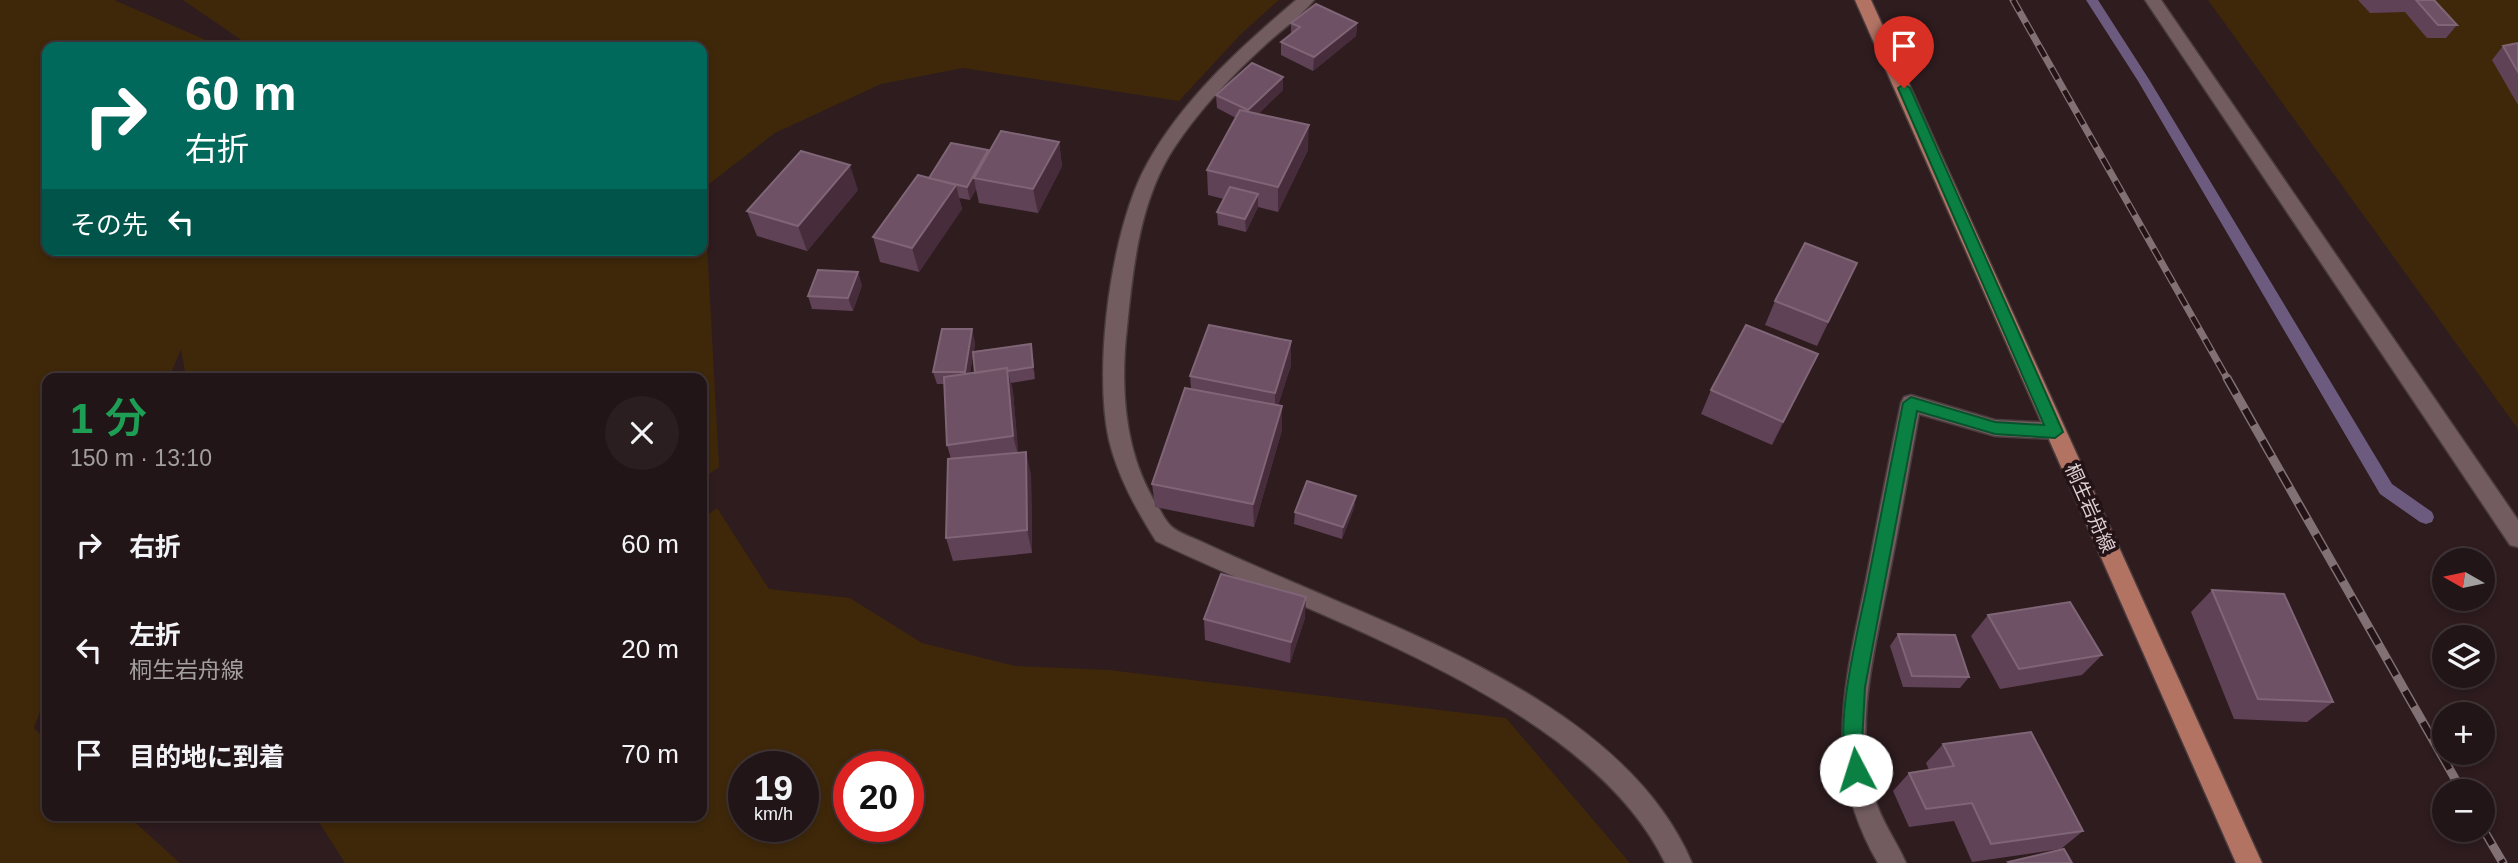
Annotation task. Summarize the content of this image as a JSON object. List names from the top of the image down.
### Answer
{
  "streets": {
    "main road": ["桐生岩舟線"]
  },
  "north": "left",
  "page": {
    "turn": ["60 m", "右折"],
    "then": "その先",
    "heading": ["1 分", "150 m · 13:10"],
    "list": [
      {
        "name": "右折",
        "value": "60 m"
      },
      {
        "name": "左折",
        "note": "桐生岩舟線",
        "value": "20 m"
      },
      {
        "name": "目的地に到着",
        "value": "70 m"
      }
    ],
    "map_buttons": ["+", "−"],
    "speed": "19 km/h",
    "limit": "20"
  }
}
